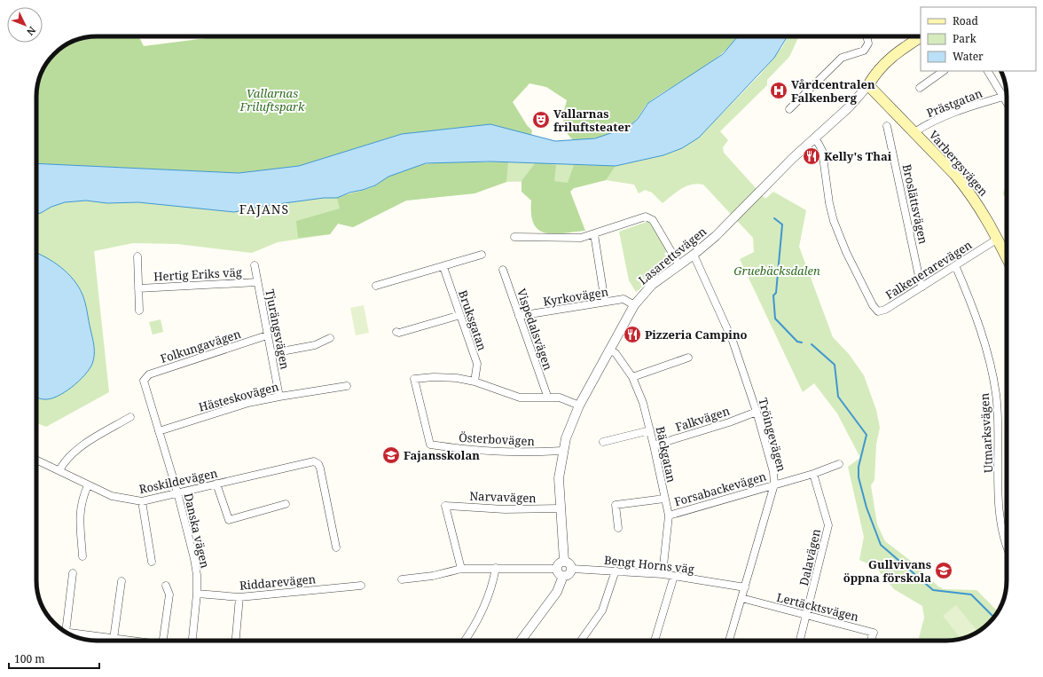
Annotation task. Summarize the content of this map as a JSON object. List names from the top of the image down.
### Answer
{
  "streets": {
    "main road": ["Varbergsvägen", "Lasarettsvägen"],
    "street": [
      "Prästgatan",
      "Broslättsvägen",
      "Falkenerarevägen",
      "Hertig Eriks väg",
      "Kyrkovägen",
      "Bruksgatan",
      "Tjurängsvägen",
      "Vispedalsvägen",
      "Folkungavägen",
      "Hästeskovägen",
      "Falkvägen",
      "Utmarksvägen",
      "Tröingevägen",
      "Österbovägen",
      "Bäckgatan",
      "Roskildevägen",
      "Forsabackevägen",
      "Narvavägen",
      "Danska vägen",
      "Dalavägen",
      "Bengt Horns väg",
      "Riddarevägen",
      "Lertäcktsvägen"
    ]
  },
  "crossings": [
    ["Prästgatan", "Varbergsvägen"],
    ["Varbergsvägen", "Lasarettsvägen"],
    ["Varbergsvägen", "Falkenerarevägen"],
    ["Broslättsvägen", "Falkenerarevägen"],
    ["Lasarettsvägen", "Falkenerarevägen"],
    ["Lasarettsvägen", "Kyrkovägen"],
    ["Lasarettsvägen", "Tröingevägen"],
    ["Lasarettsvägen", "Österbovägen"],
    ["Lasarettsvägen", "Bäckgatan"],
    ["Lasarettsvägen", "Narvavägen"],
    ["Lasarettsvägen", "Bengt Horns väg"],
    ["Falkenerarevägen", "Utmarksvägen"],
    ["Hertig Eriks väg", "Tjurängsvägen"],
    ["Kyrkovägen", "Vispedalsvägen"],
    ["Bruksgatan", "Österbovägen"],
    ["Tjurängsvägen", "Folkungavägen"],
    ["Tjurängsvägen", "Hästeskovägen"],
    ["Folkungavägen", "Danska vägen"],
    ["Hästeskovägen", "Danska vägen"],
    ["Falkvägen", "Tröingevägen"],
    ["Falkvägen", "Bäckgatan"],
    ["Tröingevägen", "Forsabackevägen"],
    ["Tröingevägen", "Bengt Horns väg"],
    ["Tröingevägen", "Lertäcktsvägen"],
    ["Bäckgatan", "Forsabackevägen"],
    ["Bäckgatan", "Bengt Horns väg"],
    ["Roskildevägen", "Danska vägen"],
    ["Forsabackevägen", "Dalavägen"],
    ["Danska vägen", "Riddarevägen"],
    ["Dalavägen", "Lertäcktsvägen"]
  ],
  "districts": ["FAJANS"],
  "parks": ["Vallarnas Friluftspark", "Gruebäcksdalen"],
  "places": {
    "hospital": ["Vårdcentralen Falkenberg"],
    "theatre": ["Vallarnas friluftsteater"],
    "restaurant": ["Kelly's Thai", "Pizzeria Campino"],
    "school or university": ["Fajansskolan", "Gullvivans öppna förskola"]
  },
  "legend": ["Road", "Park", "Water"],
  "scale_bar": "100 m",
  "north": "bottom right"
}
